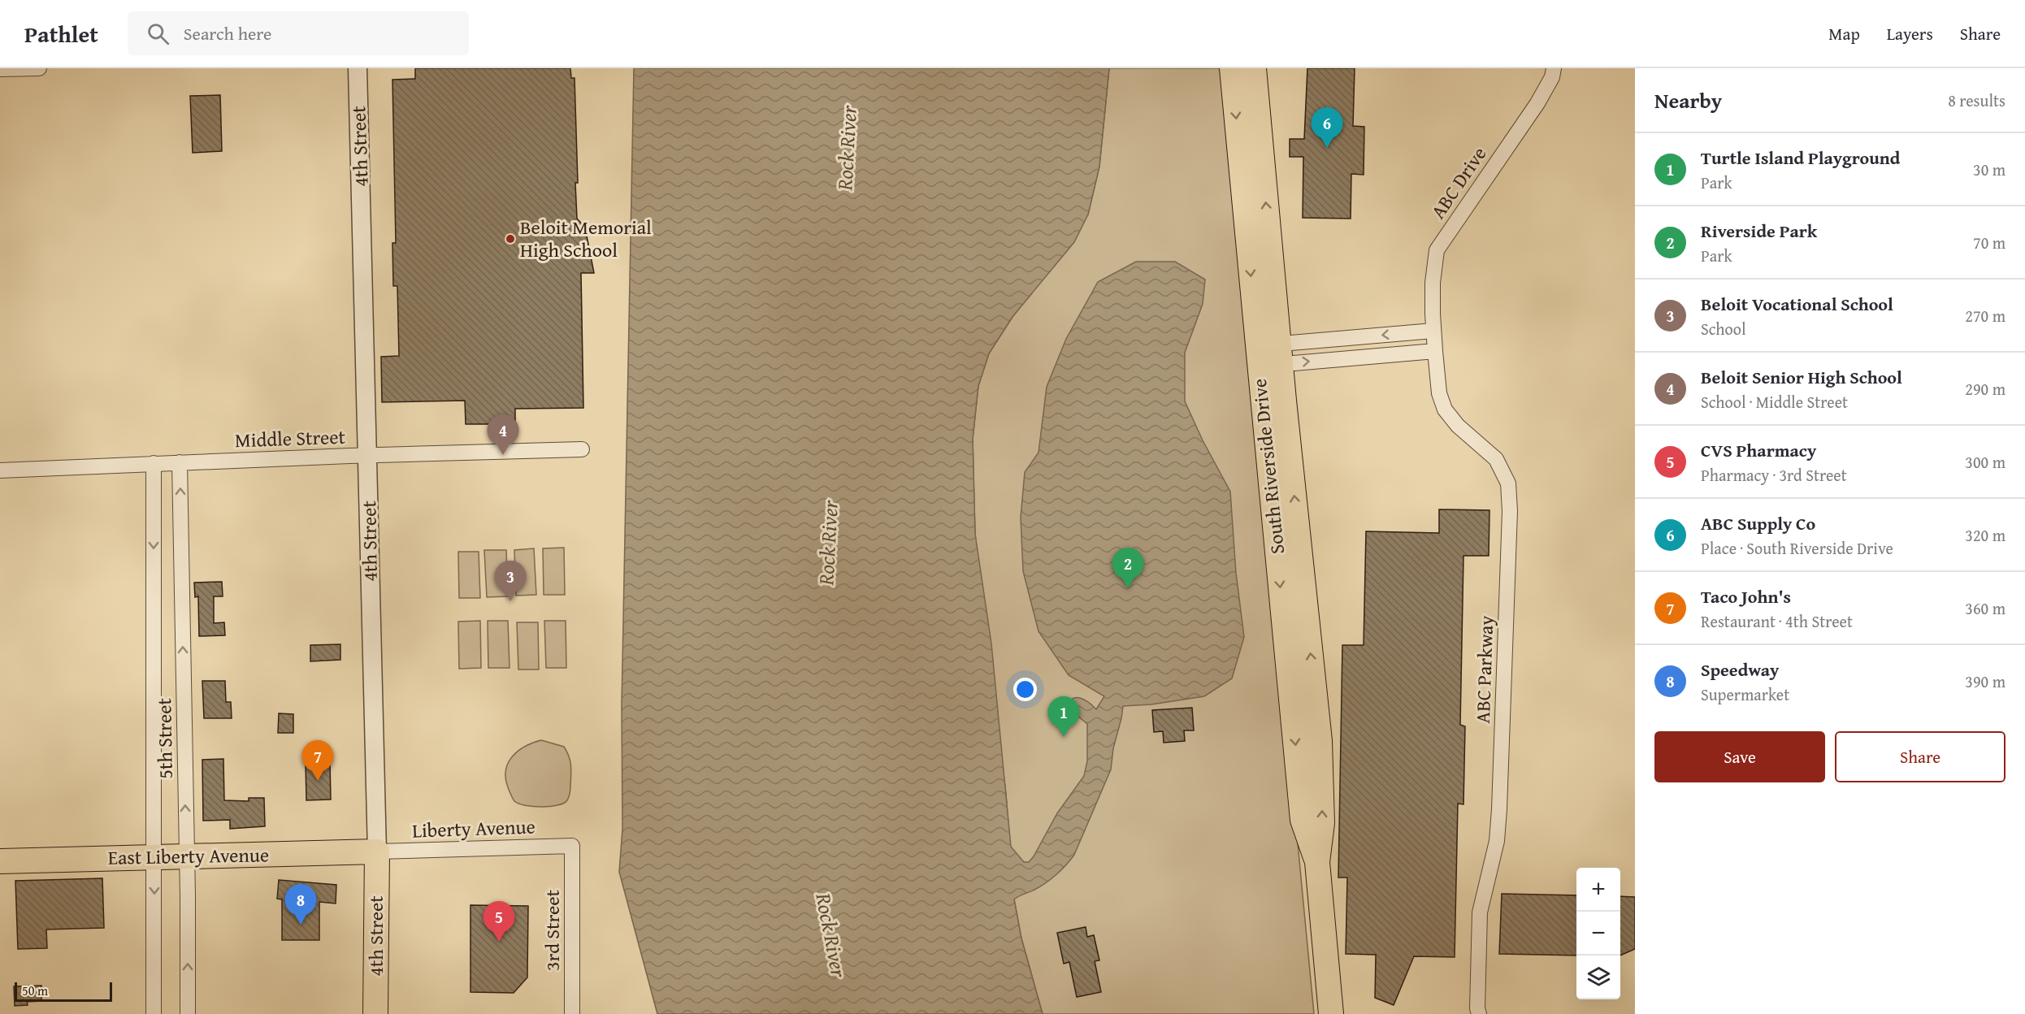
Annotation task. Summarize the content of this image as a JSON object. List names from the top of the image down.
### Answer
{
  "streets": {
    "main road": ["4th Street", "South Riverside Drive", "East Liberty Avenue"],
    "street": [
      "ABC Drive",
      "Middle Street",
      "ABC Parkway",
      "5th Street",
      "Liberty Avenue",
      "3rd Street"
    ]
  },
  "crossings": [
    ["4th Street", "Middle Street"],
    ["4th Street", "Liberty Avenue"],
    ["4th Street", "East Liberty Avenue"],
    ["ABC Drive", "ABC Parkway"],
    ["Middle Street", "5th Street"],
    ["5th Street", "East Liberty Avenue"],
    ["Liberty Avenue", "East Liberty Avenue"],
    ["Liberty Avenue", "3rd Street"]
  ],
  "water": ["Rock River"],
  "places": ["Beloit Memorial High School"],
  "scale_bar": "50 m",
  "page": {
    "header": "Pathlet",
    "search": "Search here",
    "nav": ["Map", "Layers", "Share"],
    "heading": ["Nearby", "8 results"],
    "pins": [
      "6",
      "4",
      "2",
      "3",
      "1",
      "7",
      "8",
      "5"
    ],
    "list": [
      {
        "mark": "1",
        "name": "Turtle Island Playground",
        "note": "Park",
        "value": "30 m"
      },
      {
        "mark": "2",
        "name": "Riverside Park",
        "note": "Park",
        "value": "70 m"
      },
      {
        "mark": "3",
        "name": "Beloit Vocational School",
        "note": "School",
        "value": "270 m"
      },
      {
        "mark": "4",
        "name": "Beloit Senior High School",
        "note": "School · Middle Street",
        "value": "290 m"
      },
      {
        "mark": "5",
        "name": "CVS Pharmacy",
        "note": "Pharmacy · 3rd Street",
        "value": "300 m"
      },
      {
        "mark": "6",
        "name": "ABC Supply Co",
        "note": "Place · South Riverside Drive",
        "value": "320 m"
      },
      {
        "mark": "7",
        "name": "Taco John's",
        "note": "Restaurant · 4th Street",
        "value": "360 m"
      },
      {
        "mark": "8",
        "name": "Speedway",
        "note": "Supermarket",
        "value": "390 m"
      }
    ],
    "buttons": ["Save", "Share"],
    "map_buttons": ["+", "−"],
    "scale": "50 m"
  }
}
